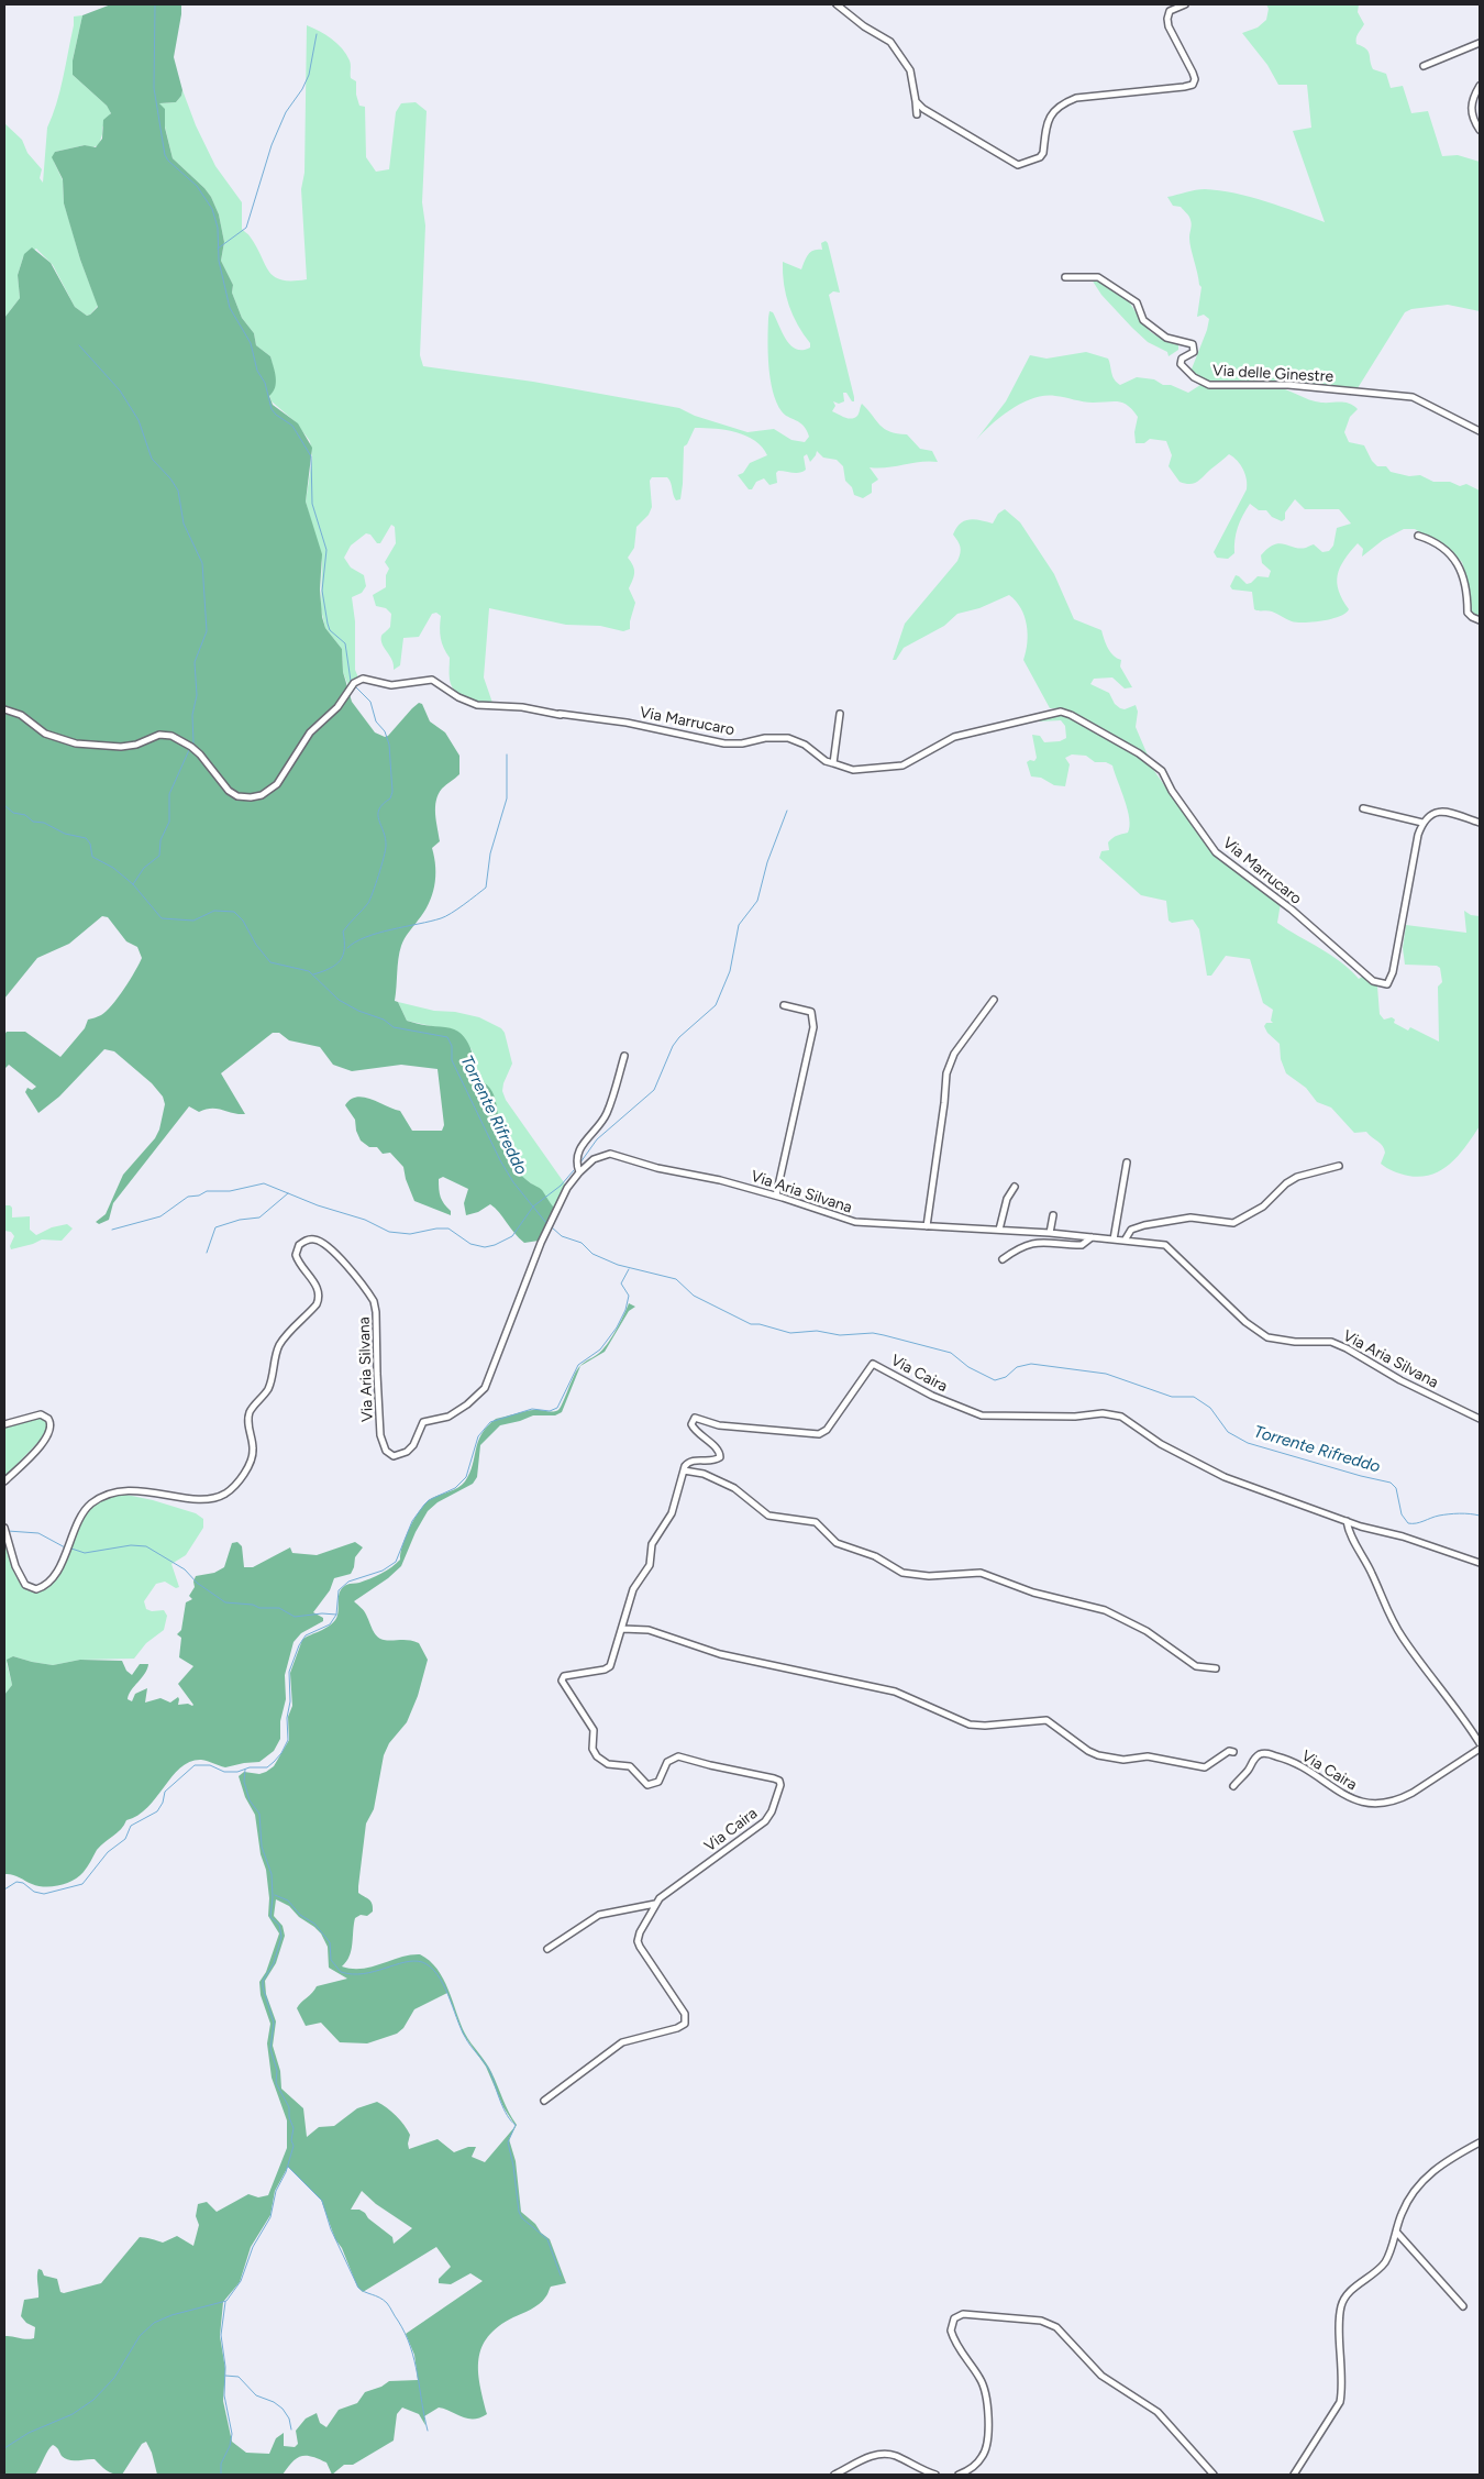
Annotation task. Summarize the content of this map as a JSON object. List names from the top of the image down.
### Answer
{
  "streets": {
    "street": [
      "Via delle Ginestre",
      "Via Marrucaro",
      "Via Aria Silvana",
      "Via Caira"
    ]
  },
  "water": ["Torrente Rifreddo"]
}
